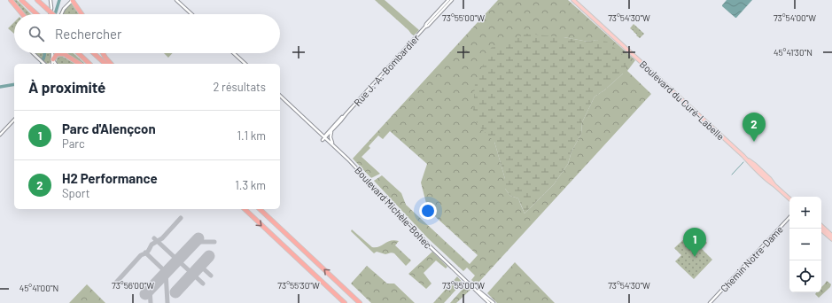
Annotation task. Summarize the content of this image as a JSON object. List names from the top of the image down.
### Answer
{
  "streets": {
    "main road": ["Boulevard du Curé-Labelle"],
    "street": ["Rue J.-A.-Bombardier", "Boulevard Michèle-Bohec", "Chemin Notre-Dame"]
  },
  "crossings": [
    ["Rue J.-A.-Bombardier", "Boulevard Michèle-Bohec"]
  ],
  "page": {
    "search": "Rechercher",
    "heading": ["À proximité", "2 résultats"],
    "list": [
      {
        "mark": "1",
        "name": "Parc d'Alençcon",
        "note": "Parc",
        "value": "1.1 km"
      },
      {
        "mark": "2",
        "name": "H2 Performance",
        "note": "Sport",
        "value": "1.3 km"
      }
    ],
    "pins": ["2", "1"],
    "map_buttons": ["+", "−"]
  },
  "coordinates": [
    "73°55'00\"W",
    "73°54'30\"W",
    "73°54'00\"W",
    "45°41'30\"N",
    "73°56'00\"W",
    "73°55'30\"W",
    "45°41'00\"N"
  ]
}
